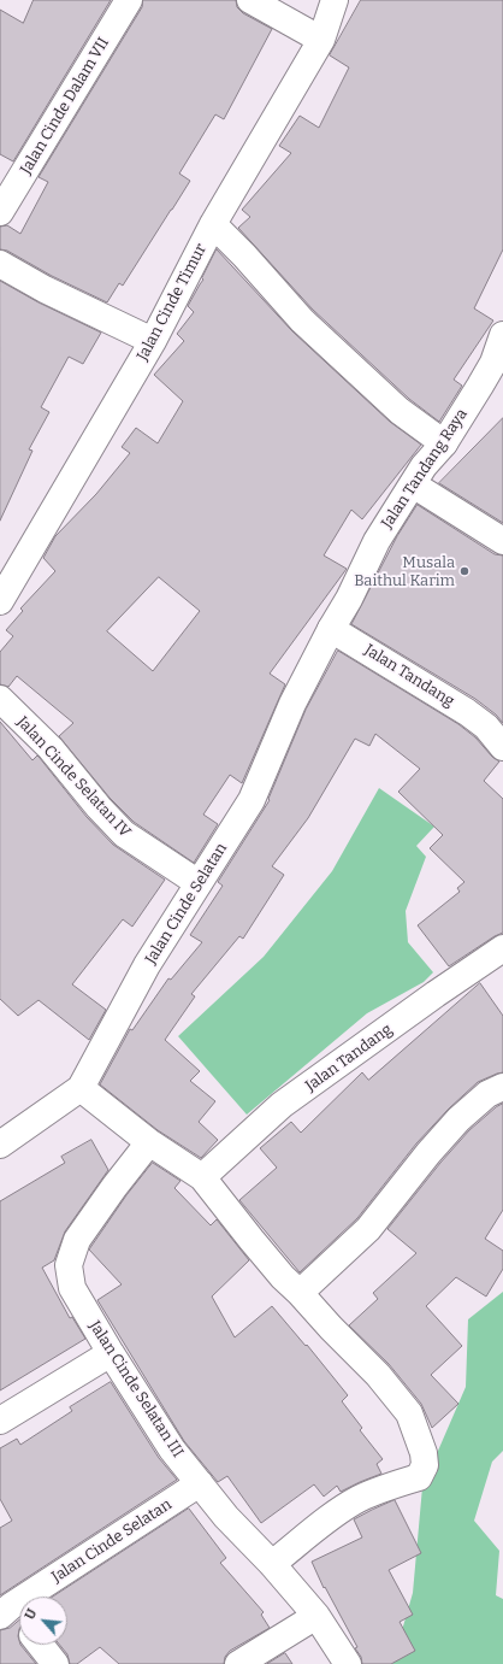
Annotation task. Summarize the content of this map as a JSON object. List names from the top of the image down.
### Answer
{
  "streets": {
    "street": [
      "Jalan Cinde Dalam VII",
      "Jalan Cinde Timur",
      "Jalan Tandang Raya",
      "Jalan Tandang",
      "Jalan Cinde Selatan IV",
      "Jalan Cinde Selatan",
      "Jalan Cinde Selatan III"
    ]
  },
  "crossings": [
    ["Jalan Tandang Raya", "Jalan Tandang"],
    ["Jalan Tandang Raya", "Jalan Cinde Selatan"],
    ["Jalan Tandang", "Jalan Cinde Selatan"],
    ["Jalan Cinde Selatan IV", "Jalan Cinde Selatan"],
    ["Jalan Cinde Selatan", "Jalan Cinde Selatan III"]
  ],
  "places": ["Musala Baithul Karim"],
  "north": "top left"
}
